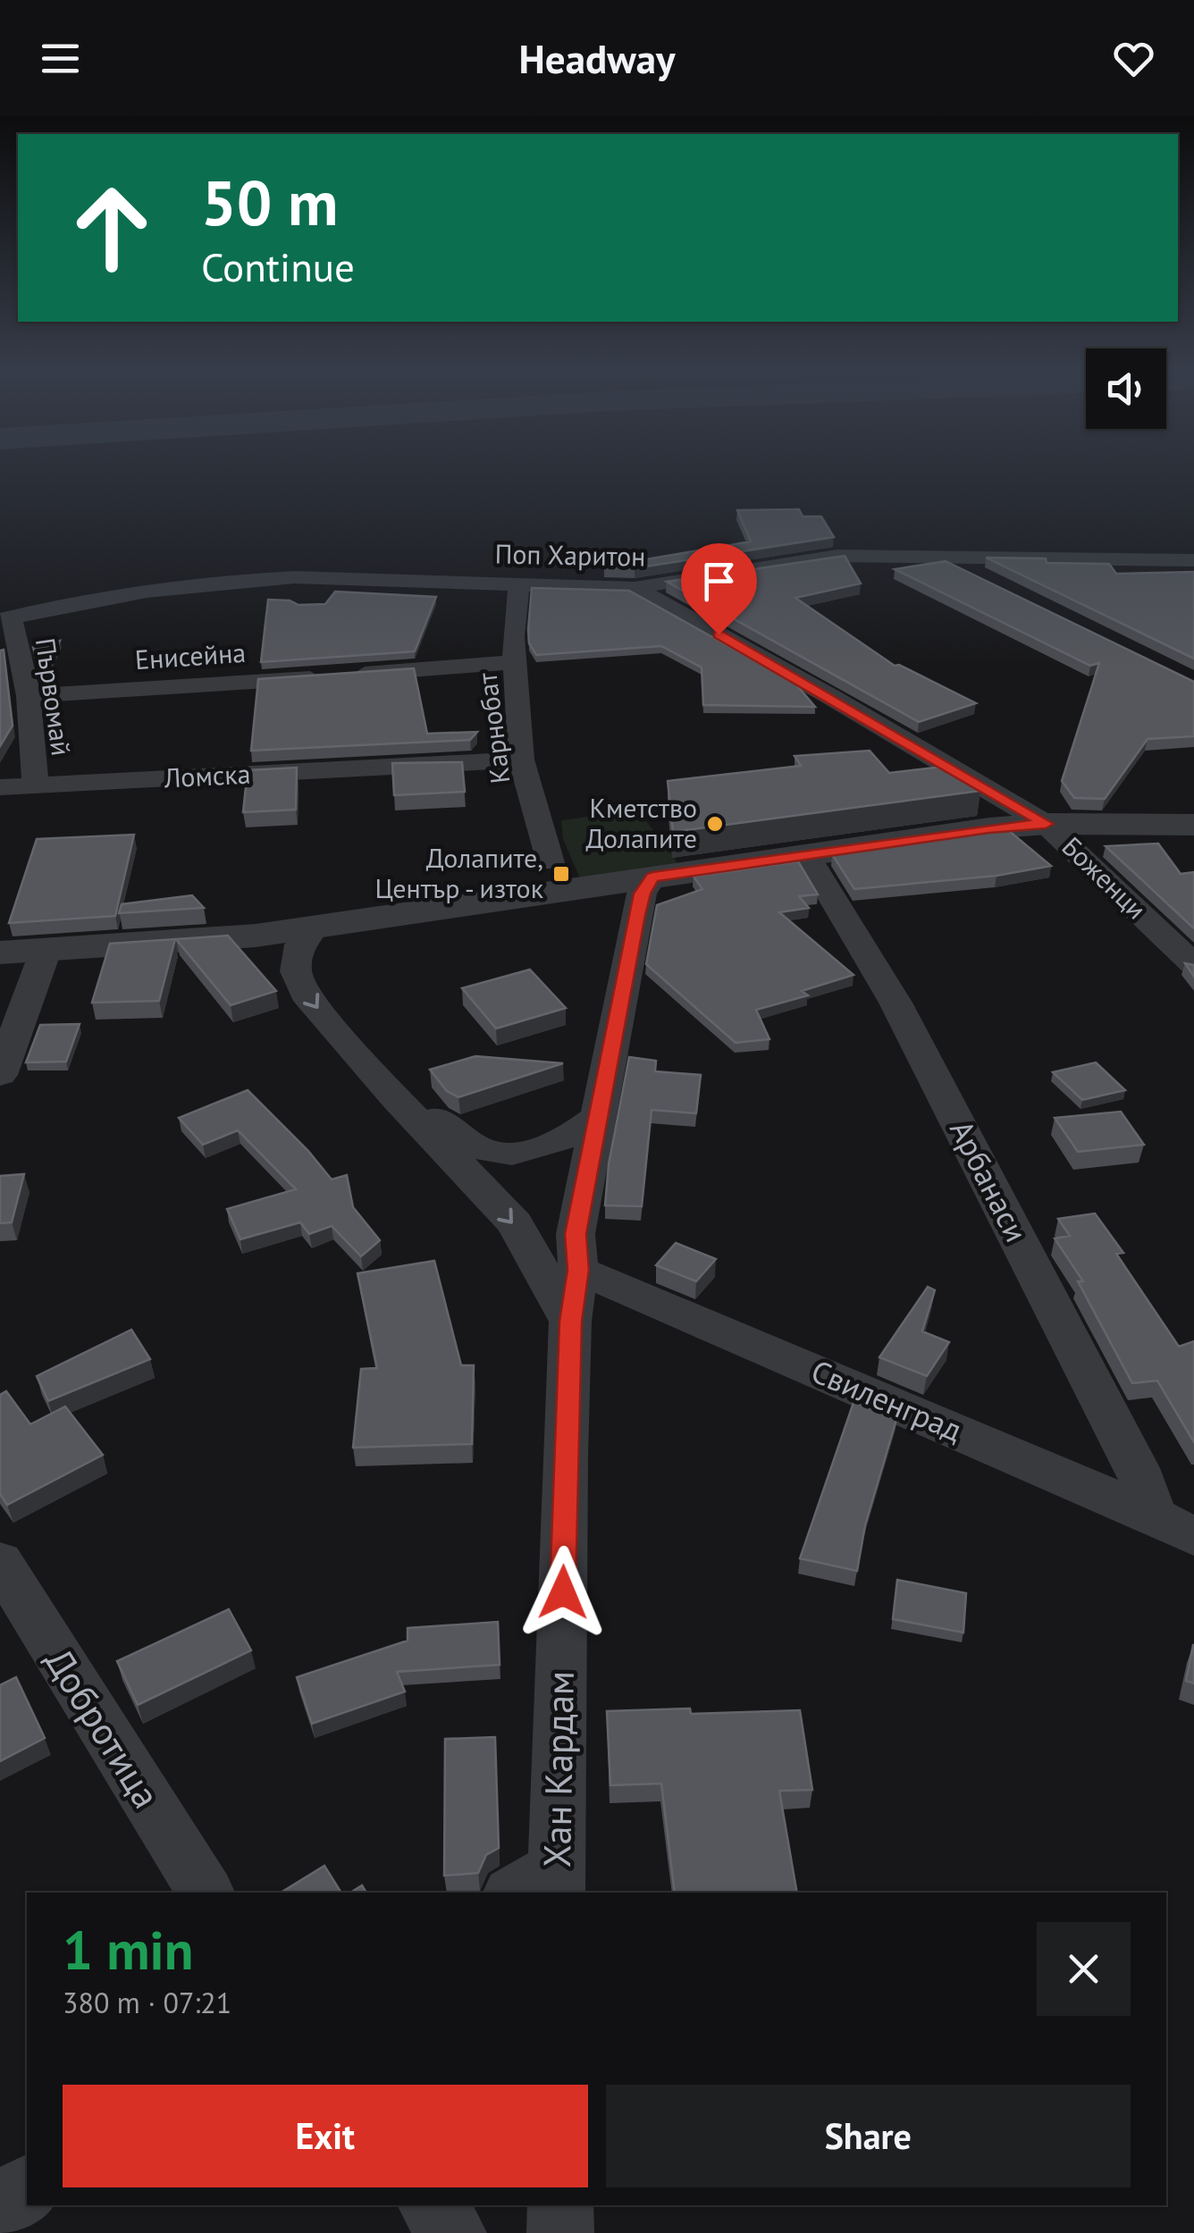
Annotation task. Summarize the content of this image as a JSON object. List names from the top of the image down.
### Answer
{
  "streets": {
    "street": [
      "Поп Харитон",
      "Енисейна",
      "Първомай",
      "Карнобат",
      "Ломска",
      "Боженци",
      "Арбанаси",
      "Свиленград",
      "Добротица",
      "Хан Кардам"
    ]
  },
  "crossings": [
    ["Поп Харитон", "Първомай"],
    ["Поп Харитон", "Карнобат"],
    ["Поп Харитон", "Боженци"],
    ["Енисейна", "Първомай"],
    ["Енисейна", "Карнобат"],
    ["Първомай", "Ломска"],
    ["Карнобат", "Ломска"],
    ["Арбанаси", "Свиленград"],
    ["Свиленград", "Хан Кардам"]
  ],
  "places": {
    "other": ["Кметство Долапите"],
    "transit": ["Долапите, Център - изток"]
  },
  "page": {
    "header": "Headway",
    "turn": ["50 m", "Continue"],
    "heading": ["1 min", "380 m · 07:21"],
    "buttons": ["Exit", "Share"]
  }
}
